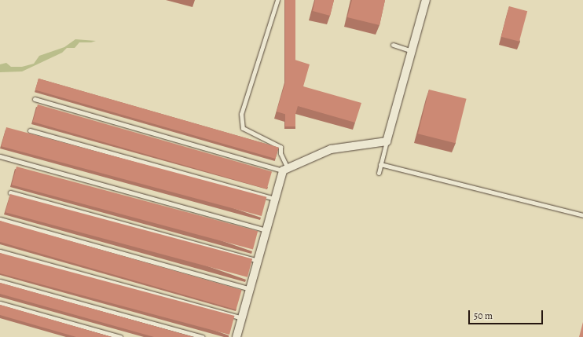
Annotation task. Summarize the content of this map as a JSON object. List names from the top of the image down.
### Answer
{
  "scale_bar": "50 m"
}
